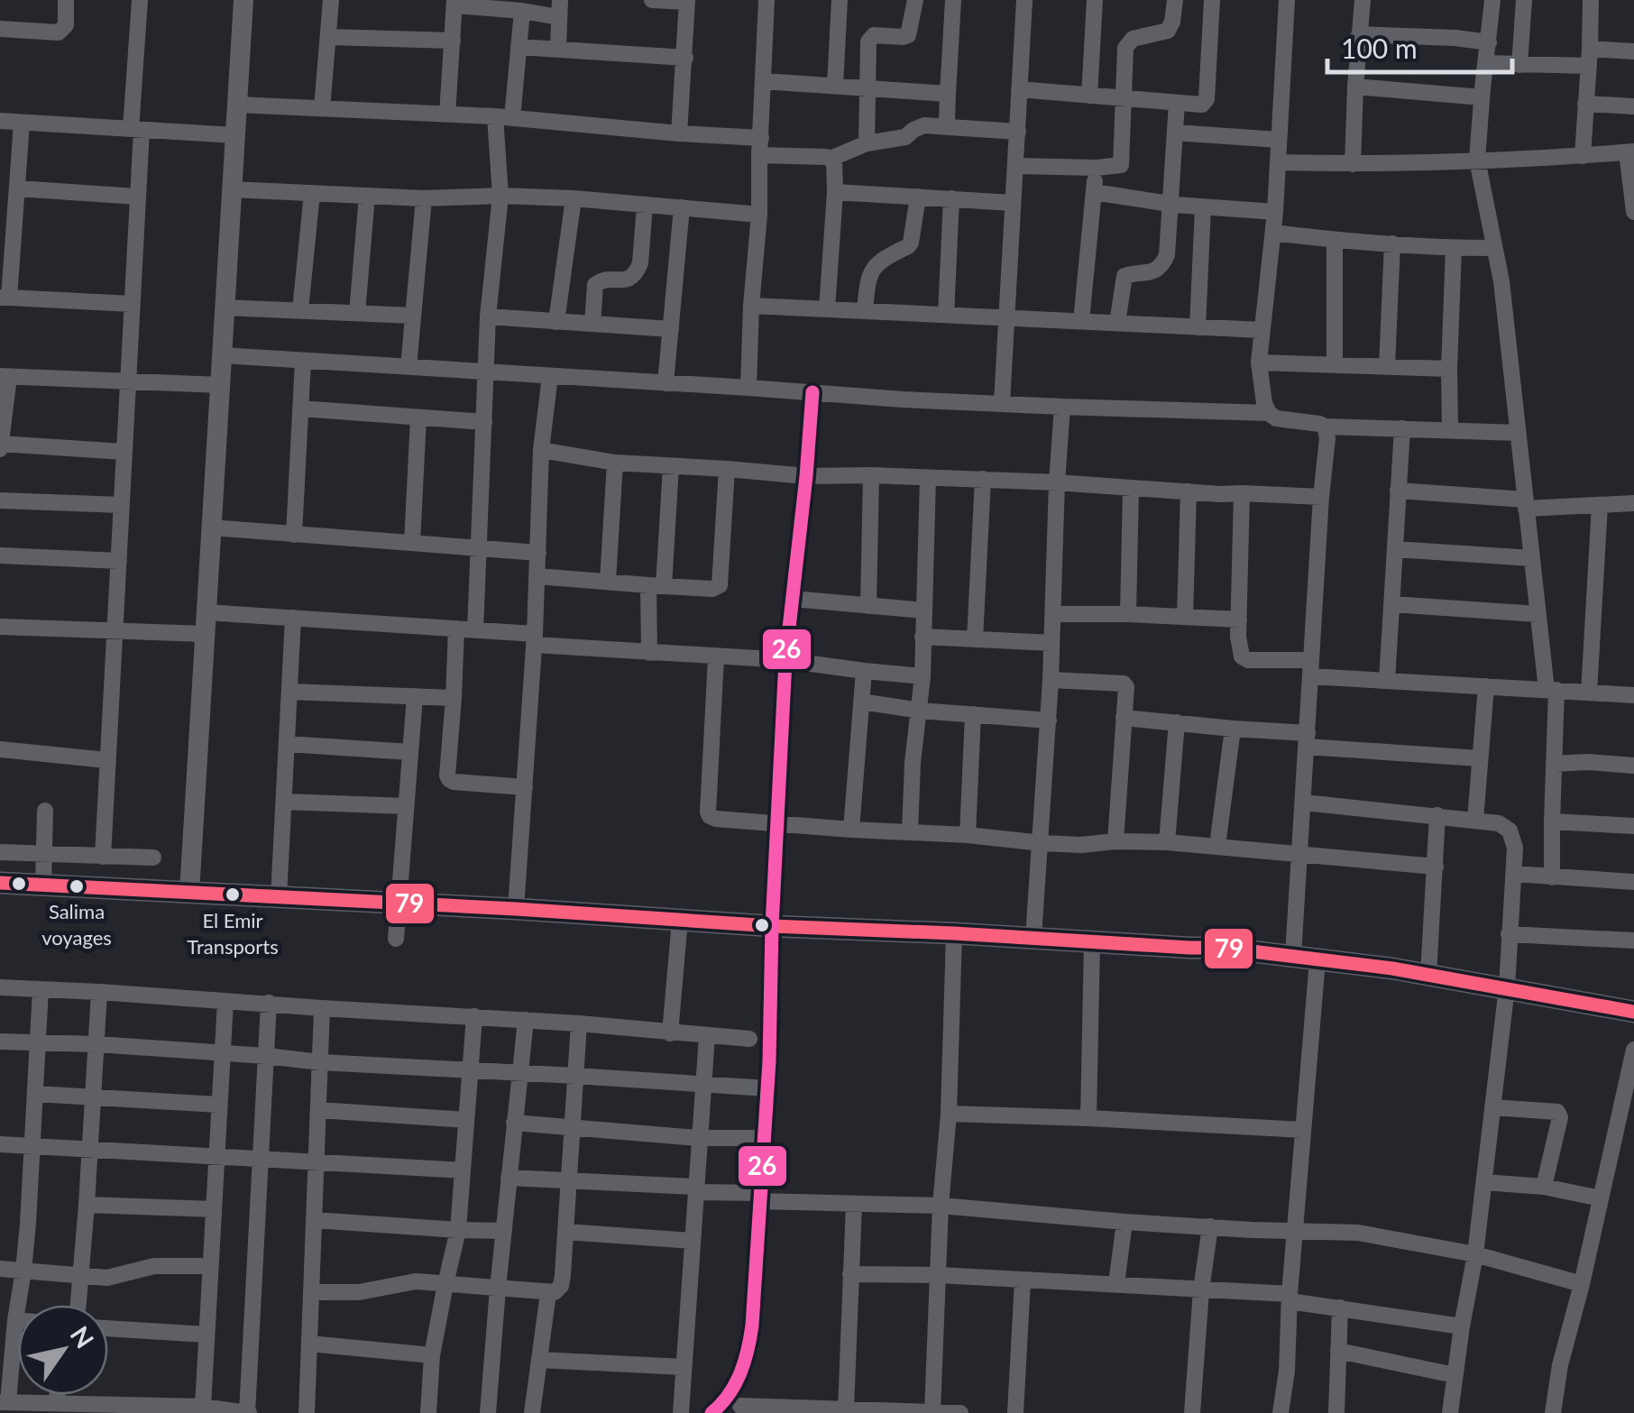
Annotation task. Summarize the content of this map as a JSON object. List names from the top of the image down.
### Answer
{
  "places": ["Salima voyages", "El Emir Transports"],
  "lines": ["transit line 26", "transit line 79"],
  "scale_bar": "100 m",
  "north": "top right"
}
